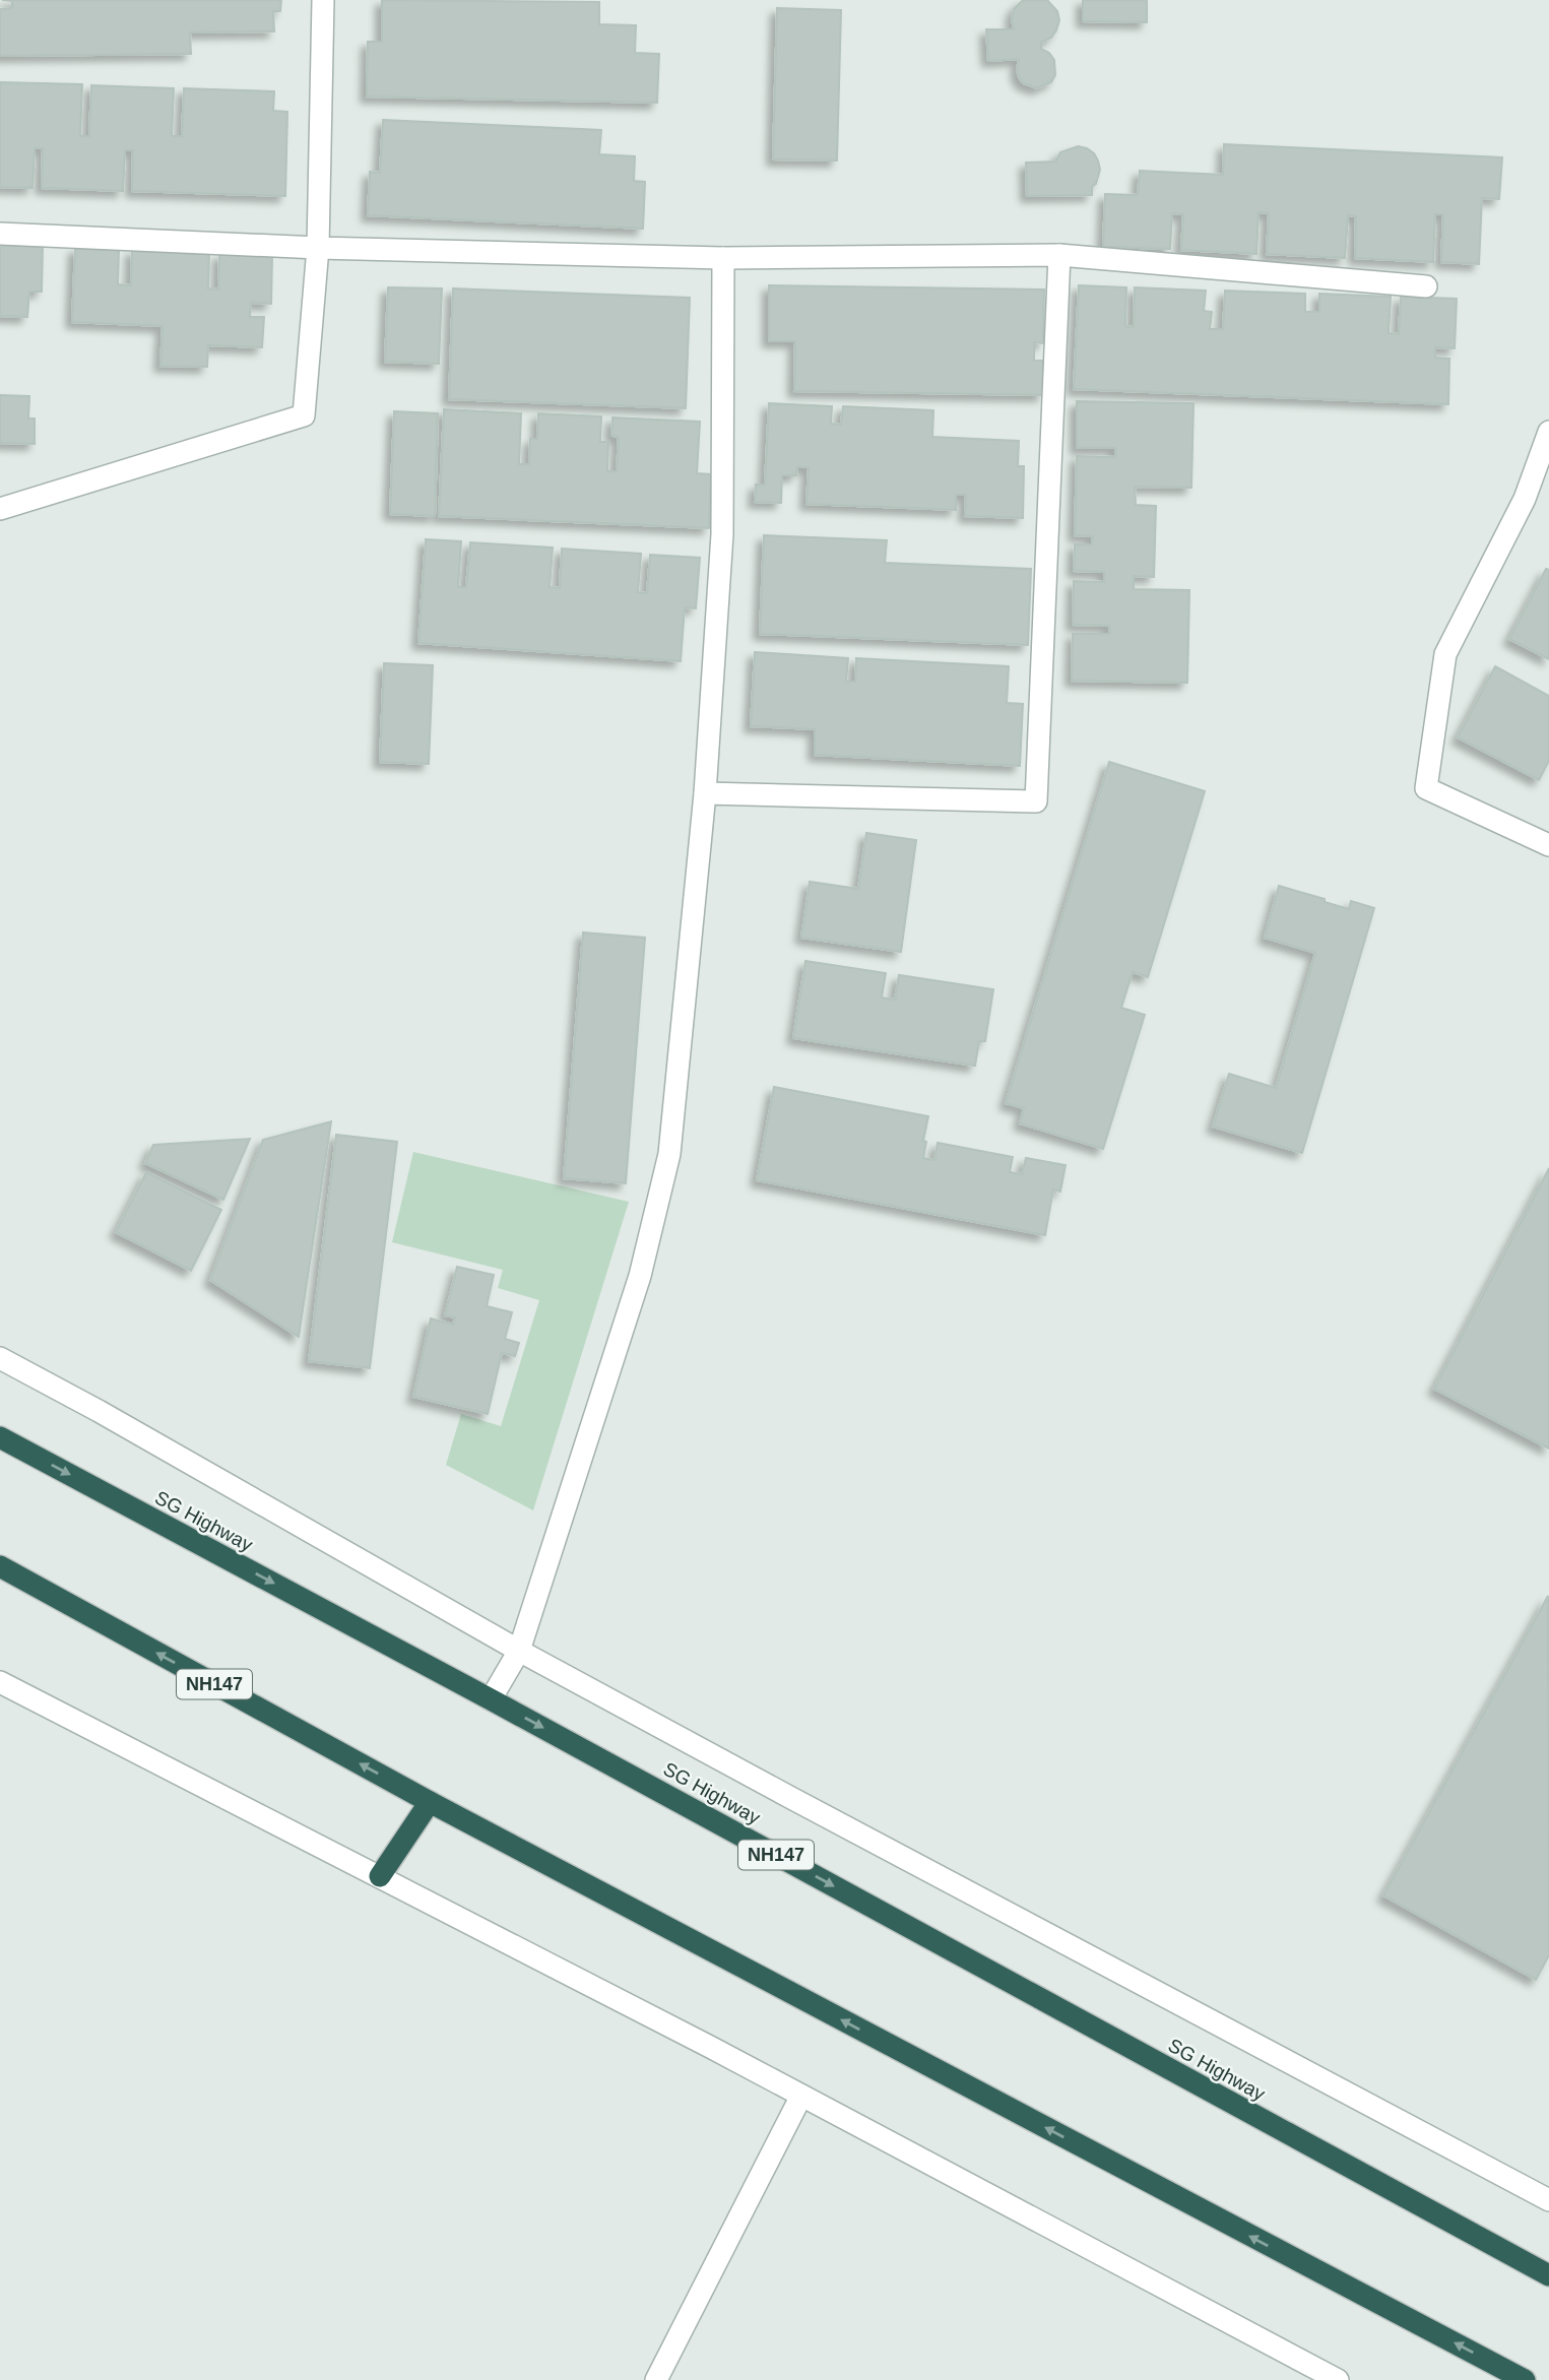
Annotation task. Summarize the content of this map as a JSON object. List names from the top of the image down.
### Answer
{
  "streets": {
    "highway": ["SG Highway", "NH147"]
  }
}
